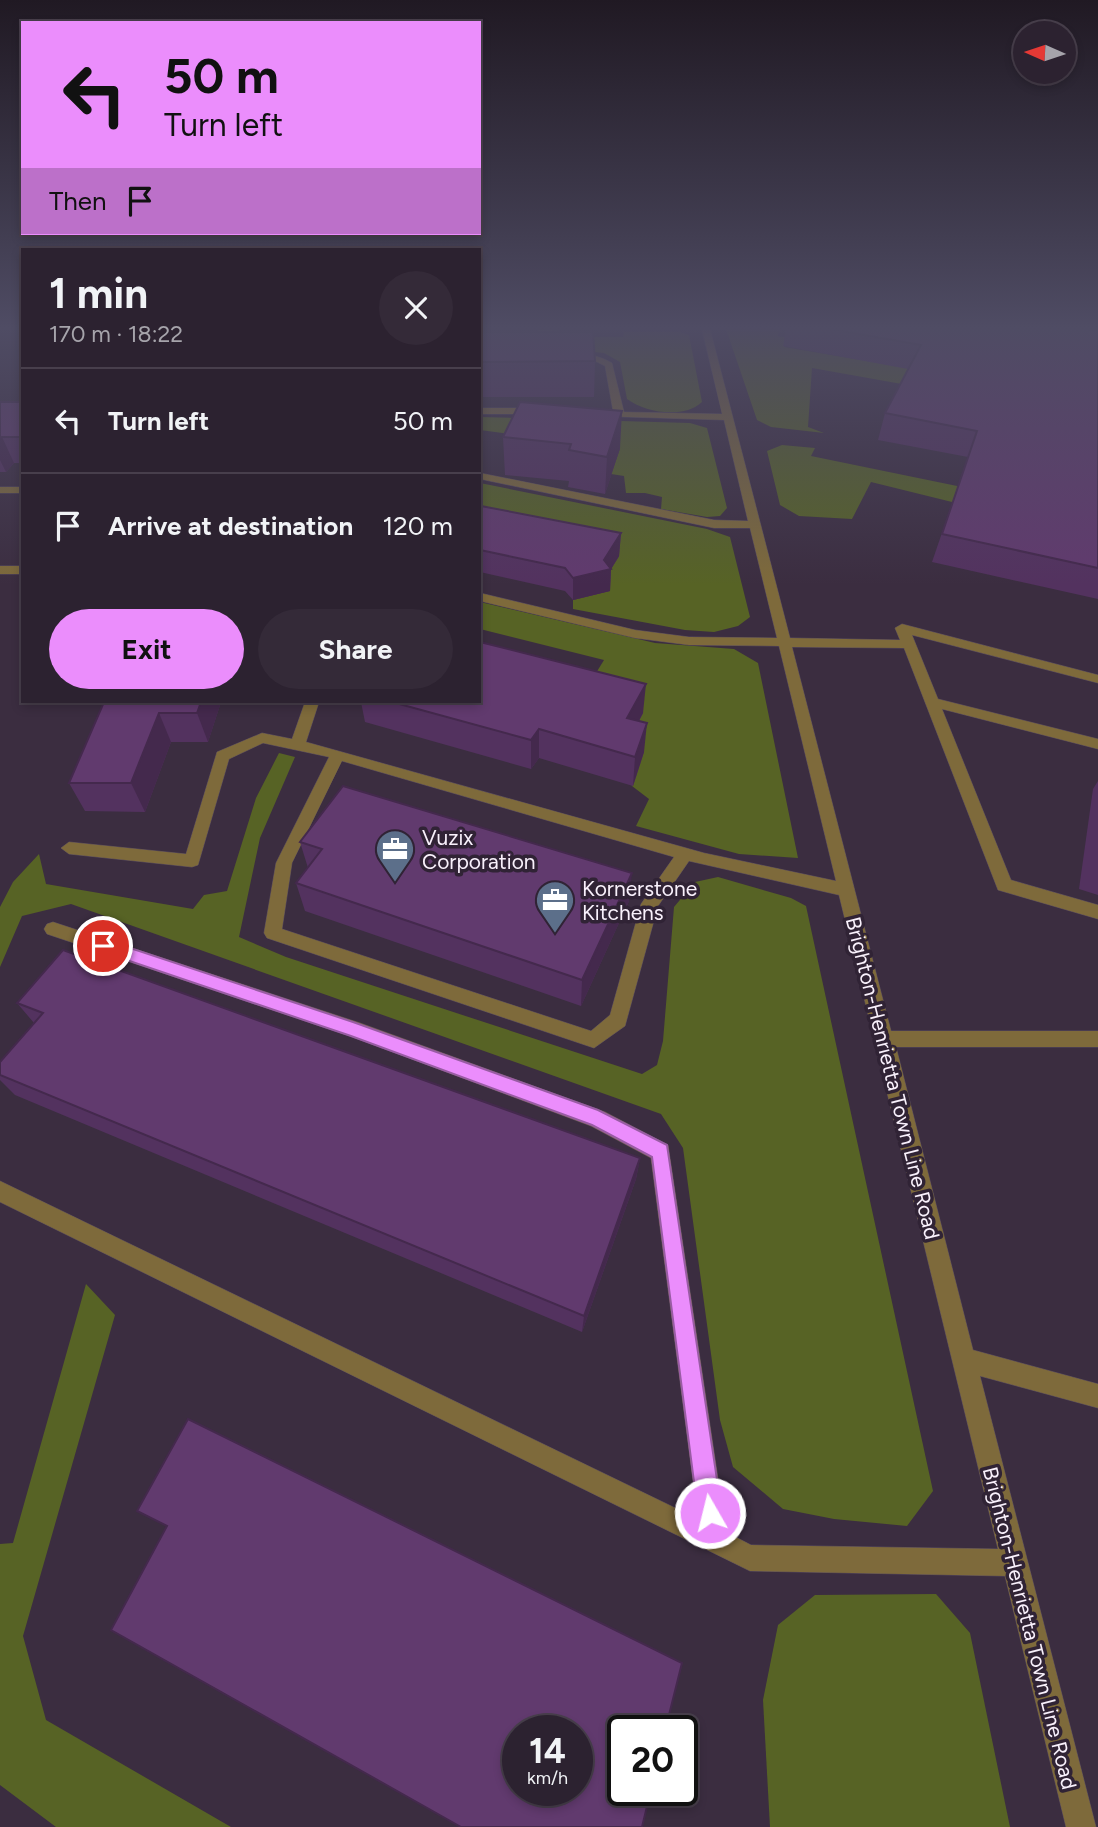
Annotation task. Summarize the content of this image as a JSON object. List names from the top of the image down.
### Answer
{
  "streets": {
    "street": ["Brighton-Henrietta Town Line Road"]
  },
  "places": {
    "office": ["Vuzix Corporation", "Kornerstone Kitchens"]
  },
  "north": "left",
  "page": {
    "turn": ["50 m", "Turn left"],
    "then": "Then",
    "heading": ["1 min", "170 m · 18:22"],
    "list": [
      {
        "name": "Turn left",
        "value": "50 m"
      },
      {
        "name": "Arrive at destination",
        "value": "120 m"
      }
    ],
    "buttons": ["Exit", "Share"],
    "speed": "14 km/h",
    "limit": "20"
  }
}
